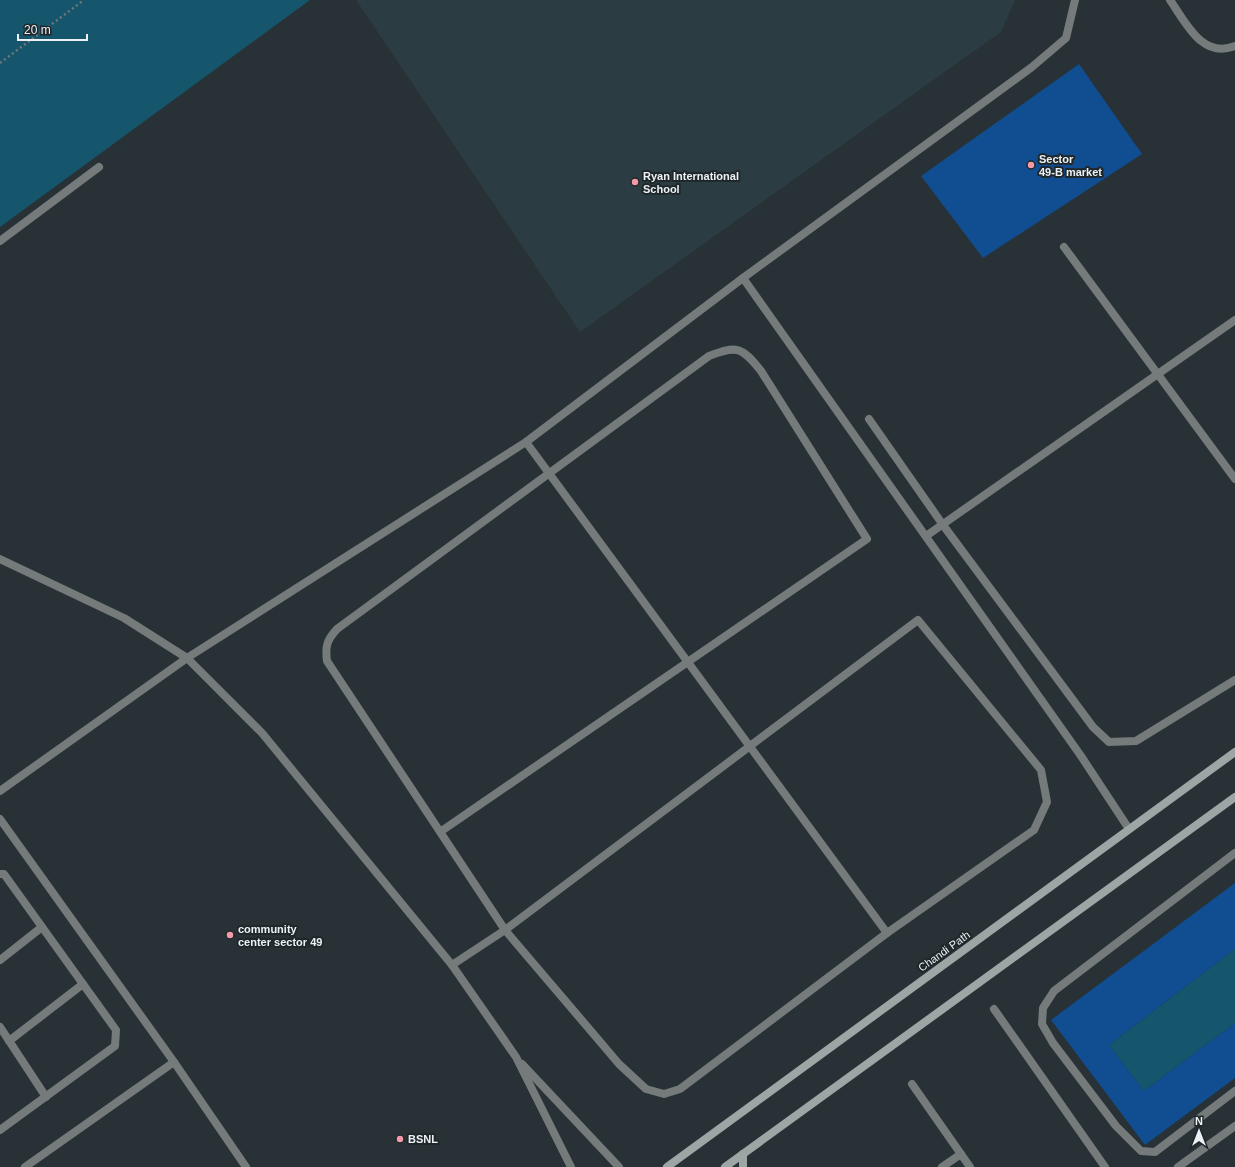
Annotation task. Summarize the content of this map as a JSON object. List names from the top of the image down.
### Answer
{
  "streets": {
    "main road": ["Chandi Path"]
  },
  "places": [
    "Sector 49-B market",
    "Ryan International School",
    "community center sector 49",
    "BSNL"
  ],
  "scale_bar": "20 m",
  "north": "top"
}
